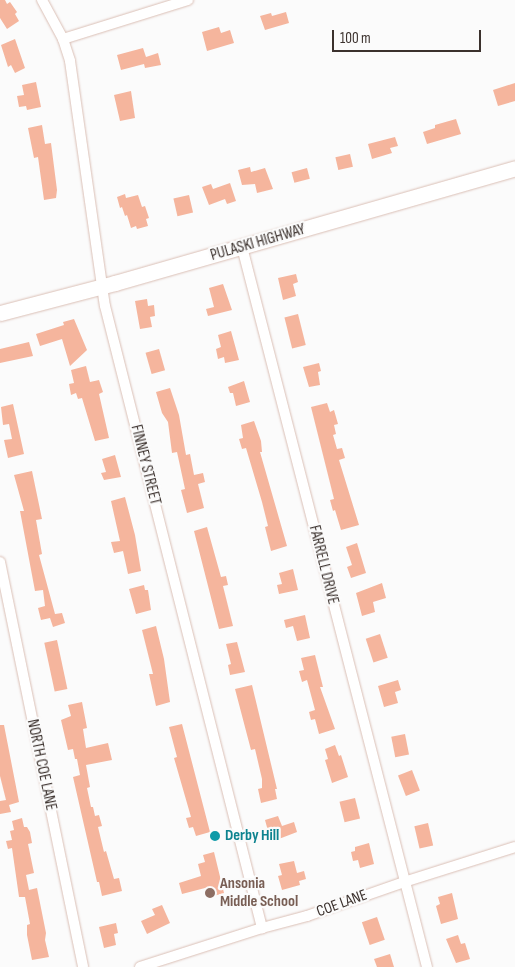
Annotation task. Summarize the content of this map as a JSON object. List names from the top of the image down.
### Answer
{
  "streets": {
    "main road": ["PULASKI HIGHWAY"],
    "street": [
      "FINNEY STREET",
      "FARRELL DRIVE",
      "NORTH COE LANE",
      "COE LANE"
    ]
  },
  "crossings": [
    ["PULASKI HIGHWAY", "FINNEY STREET"],
    ["PULASKI HIGHWAY", "FARRELL DRIVE"],
    ["FINNEY STREET", "COE LANE"],
    ["FARRELL DRIVE", "COE LANE"]
  ],
  "places": ["Derby Hill", "Ansonia Middle School"],
  "scale_bar": "100 m"
}
